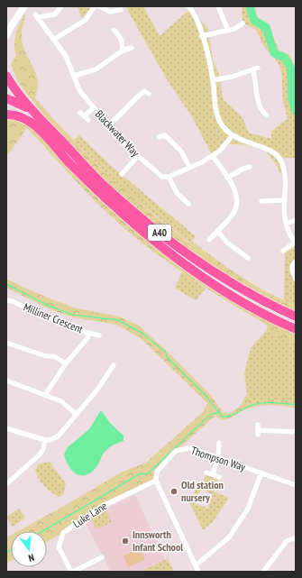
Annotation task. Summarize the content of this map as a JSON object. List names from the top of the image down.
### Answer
{
  "streets": {
    "highway": ["A40"],
    "street": [
      "Blackwater Way",
      "Milliner Crescent",
      "Thompson Way",
      "Luke Lane"
    ]
  },
  "crossings": [
    ["Thompson Way", "Luke Lane"]
  ],
  "places": ["Old station nursery", "Innsworth Infant School"],
  "north": "bottom"
}
